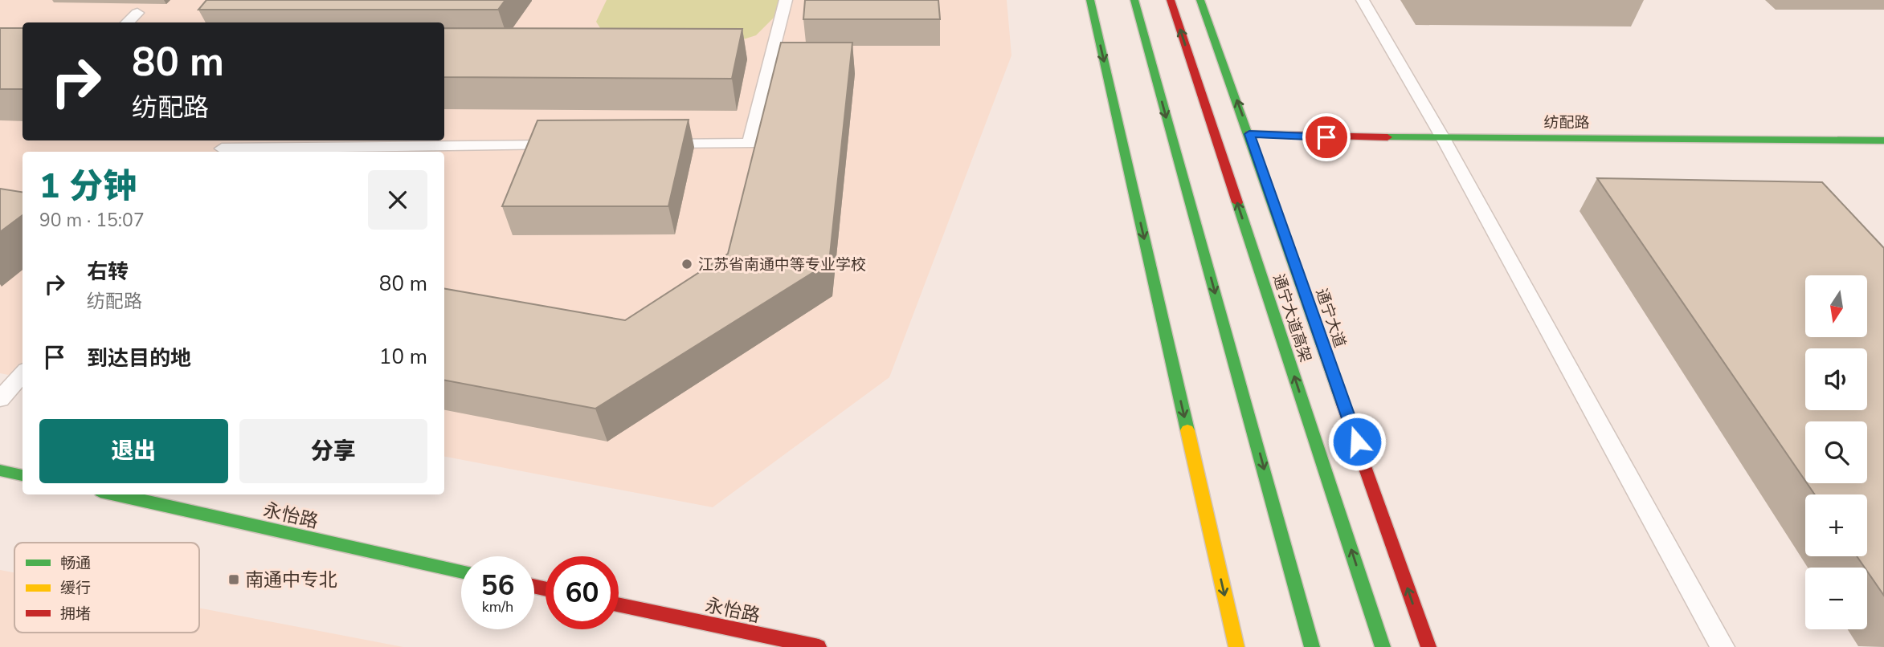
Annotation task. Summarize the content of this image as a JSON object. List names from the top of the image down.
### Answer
{
  "streets": {
    "main road": [
      "纺配路",
      "通宁大道高架",
      "通宁大道",
      "永怡路"
    ]
  },
  "crossings": [
    ["纺配路", "通宁大道"]
  ],
  "places": {
    "other": ["江苏省南通中等专业学校"],
    "transit": ["南通中专北"]
  },
  "legend": ["畅通", "缓行", "拥堵"],
  "north": "bottom",
  "page": {
    "turn": ["80 m", "纺配路"],
    "heading": ["1 分钟", "90 m · 15:07"],
    "list": [
      {
        "name": "右转",
        "note": "纺配路",
        "value": "80 m"
      },
      {
        "name": "到达目的地",
        "value": "10 m"
      }
    ],
    "map_buttons": ["+", "−"],
    "buttons": ["退出", "分享"],
    "speed": "56 km/h",
    "limit": "60"
  }
}
